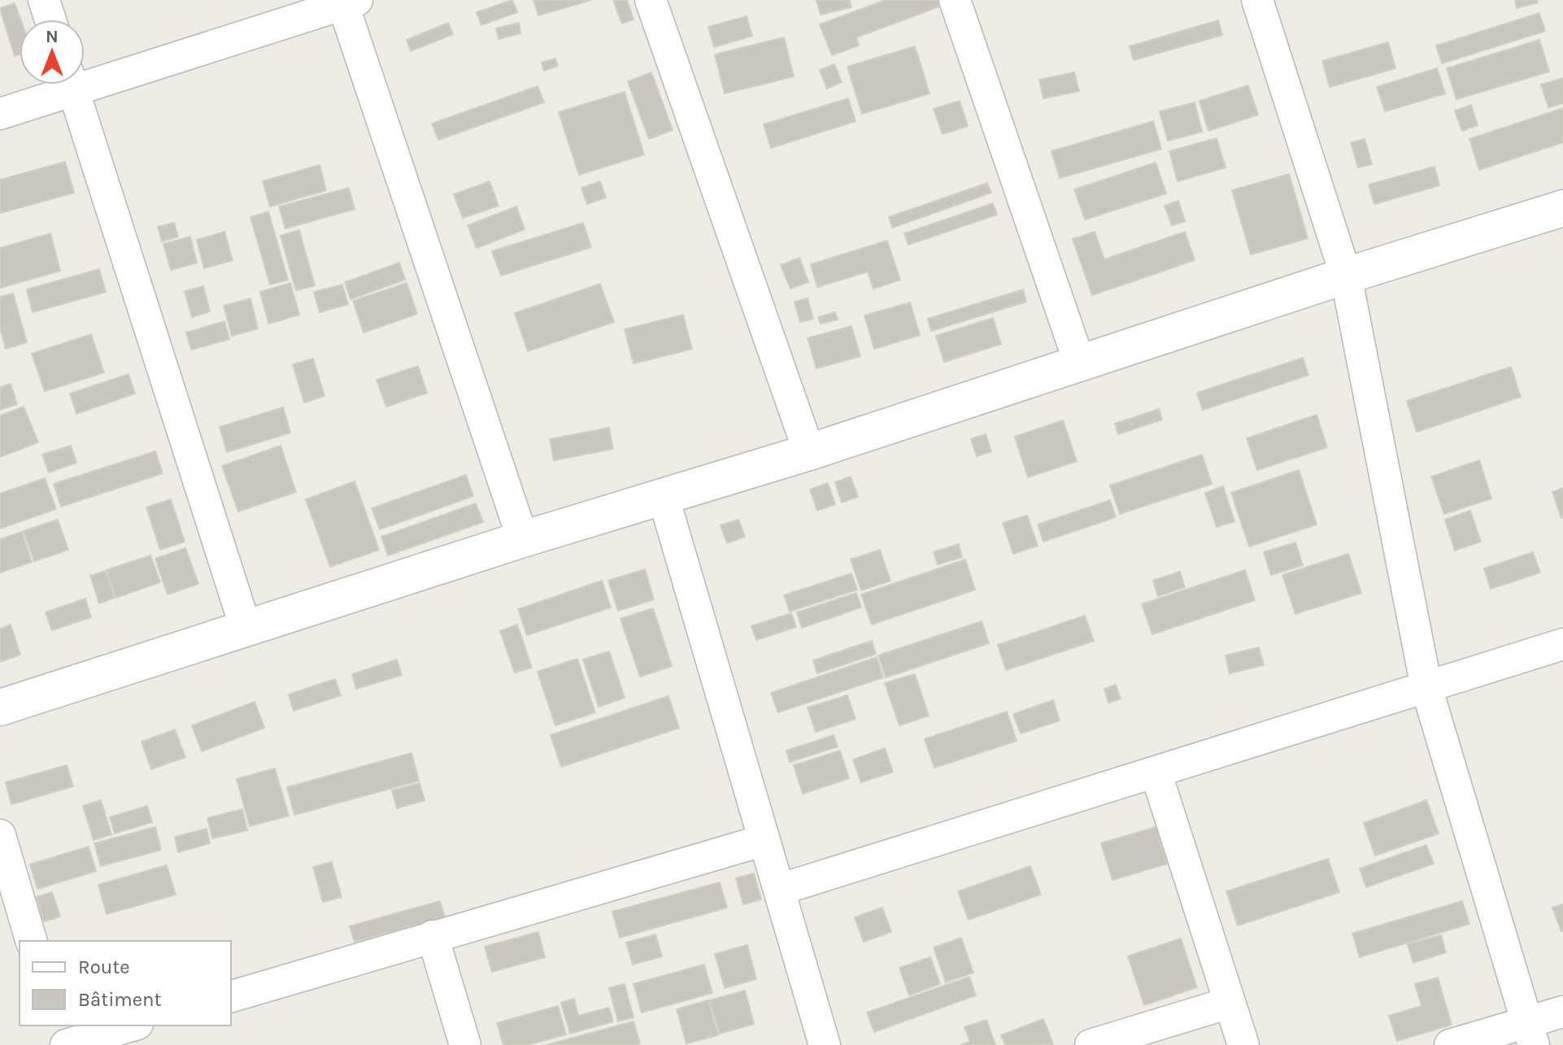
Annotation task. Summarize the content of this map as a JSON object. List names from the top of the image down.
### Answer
{
  "legend": ["Route", "Bâtiment"],
  "north": "top"
}
